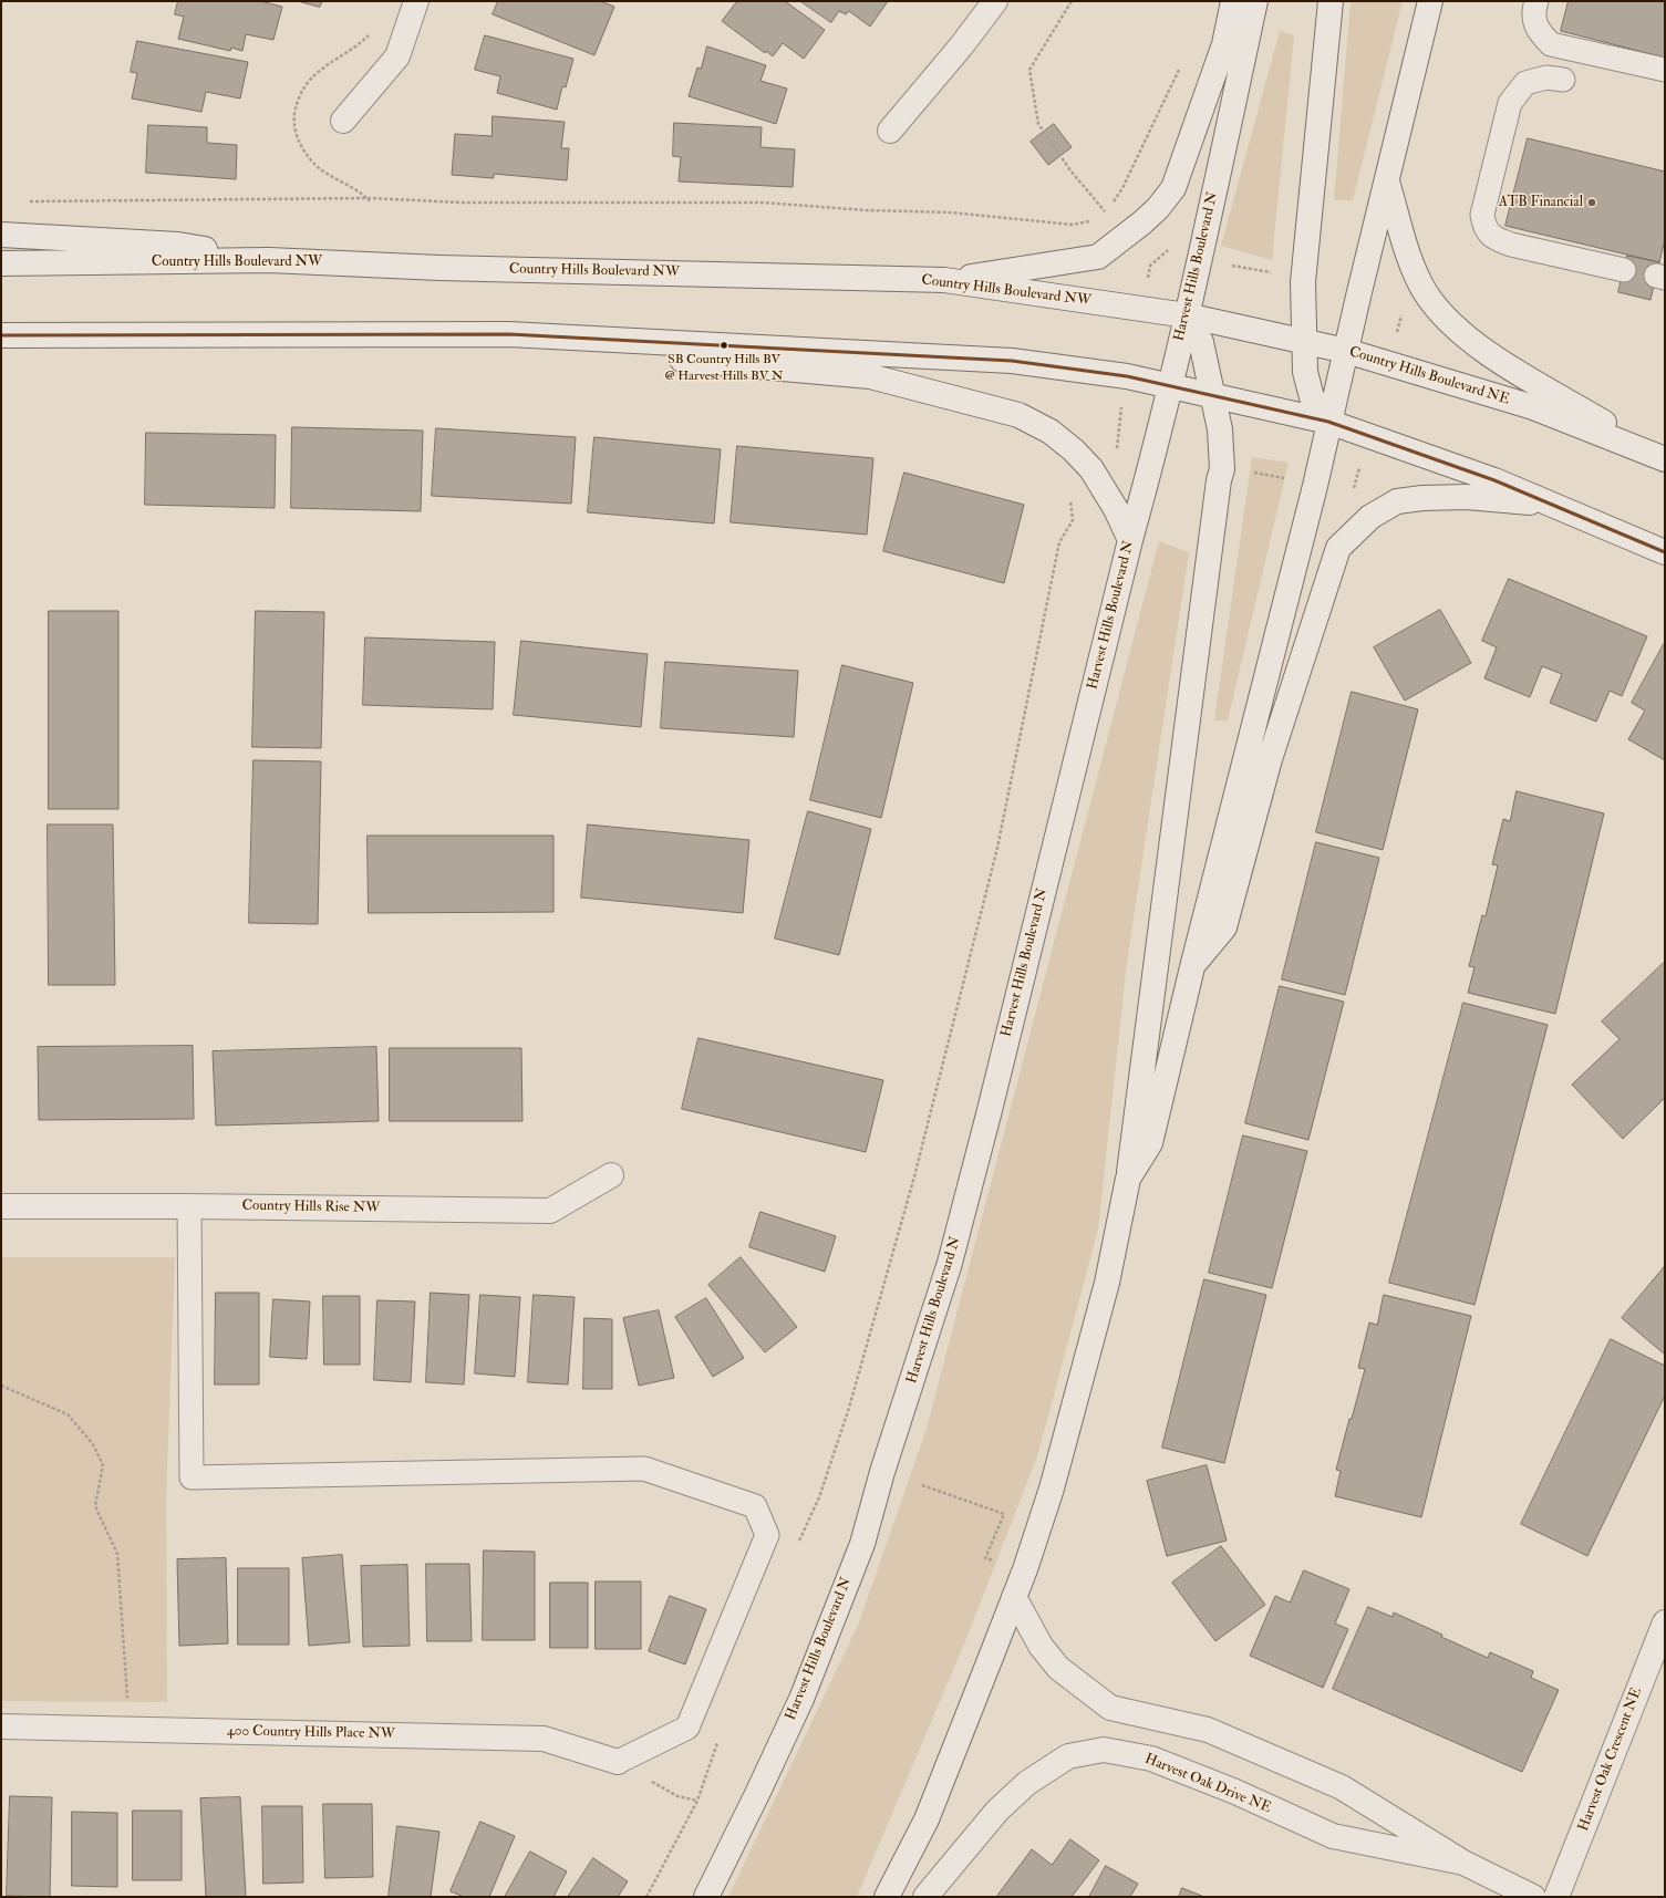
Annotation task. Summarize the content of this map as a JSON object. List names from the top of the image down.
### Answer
{
  "streets": {
    "main road": [
      "Country Hills Boulevard NW",
      "Harvest Hills Boulevard N",
      "Country Hills Boulevard NE",
      "Country Hills Rise NW",
      "400 Country Hills Place NW",
      "Harvest Oak Crescent NE",
      "Harvest Oak Drive NE"
    ]
  },
  "crossings": [
    ["Country Hills Boulevard NW", "Harvest Hills Boulevard N"],
    ["Country Hills Boulevard NW", "Country Hills Boulevard NE"],
    ["Harvest Hills Boulevard N", "Country Hills Boulevard NE"]
  ],
  "places": ["ATB Financial", "SB Country Hills BV @ Harvest Hills BV N"]
}
